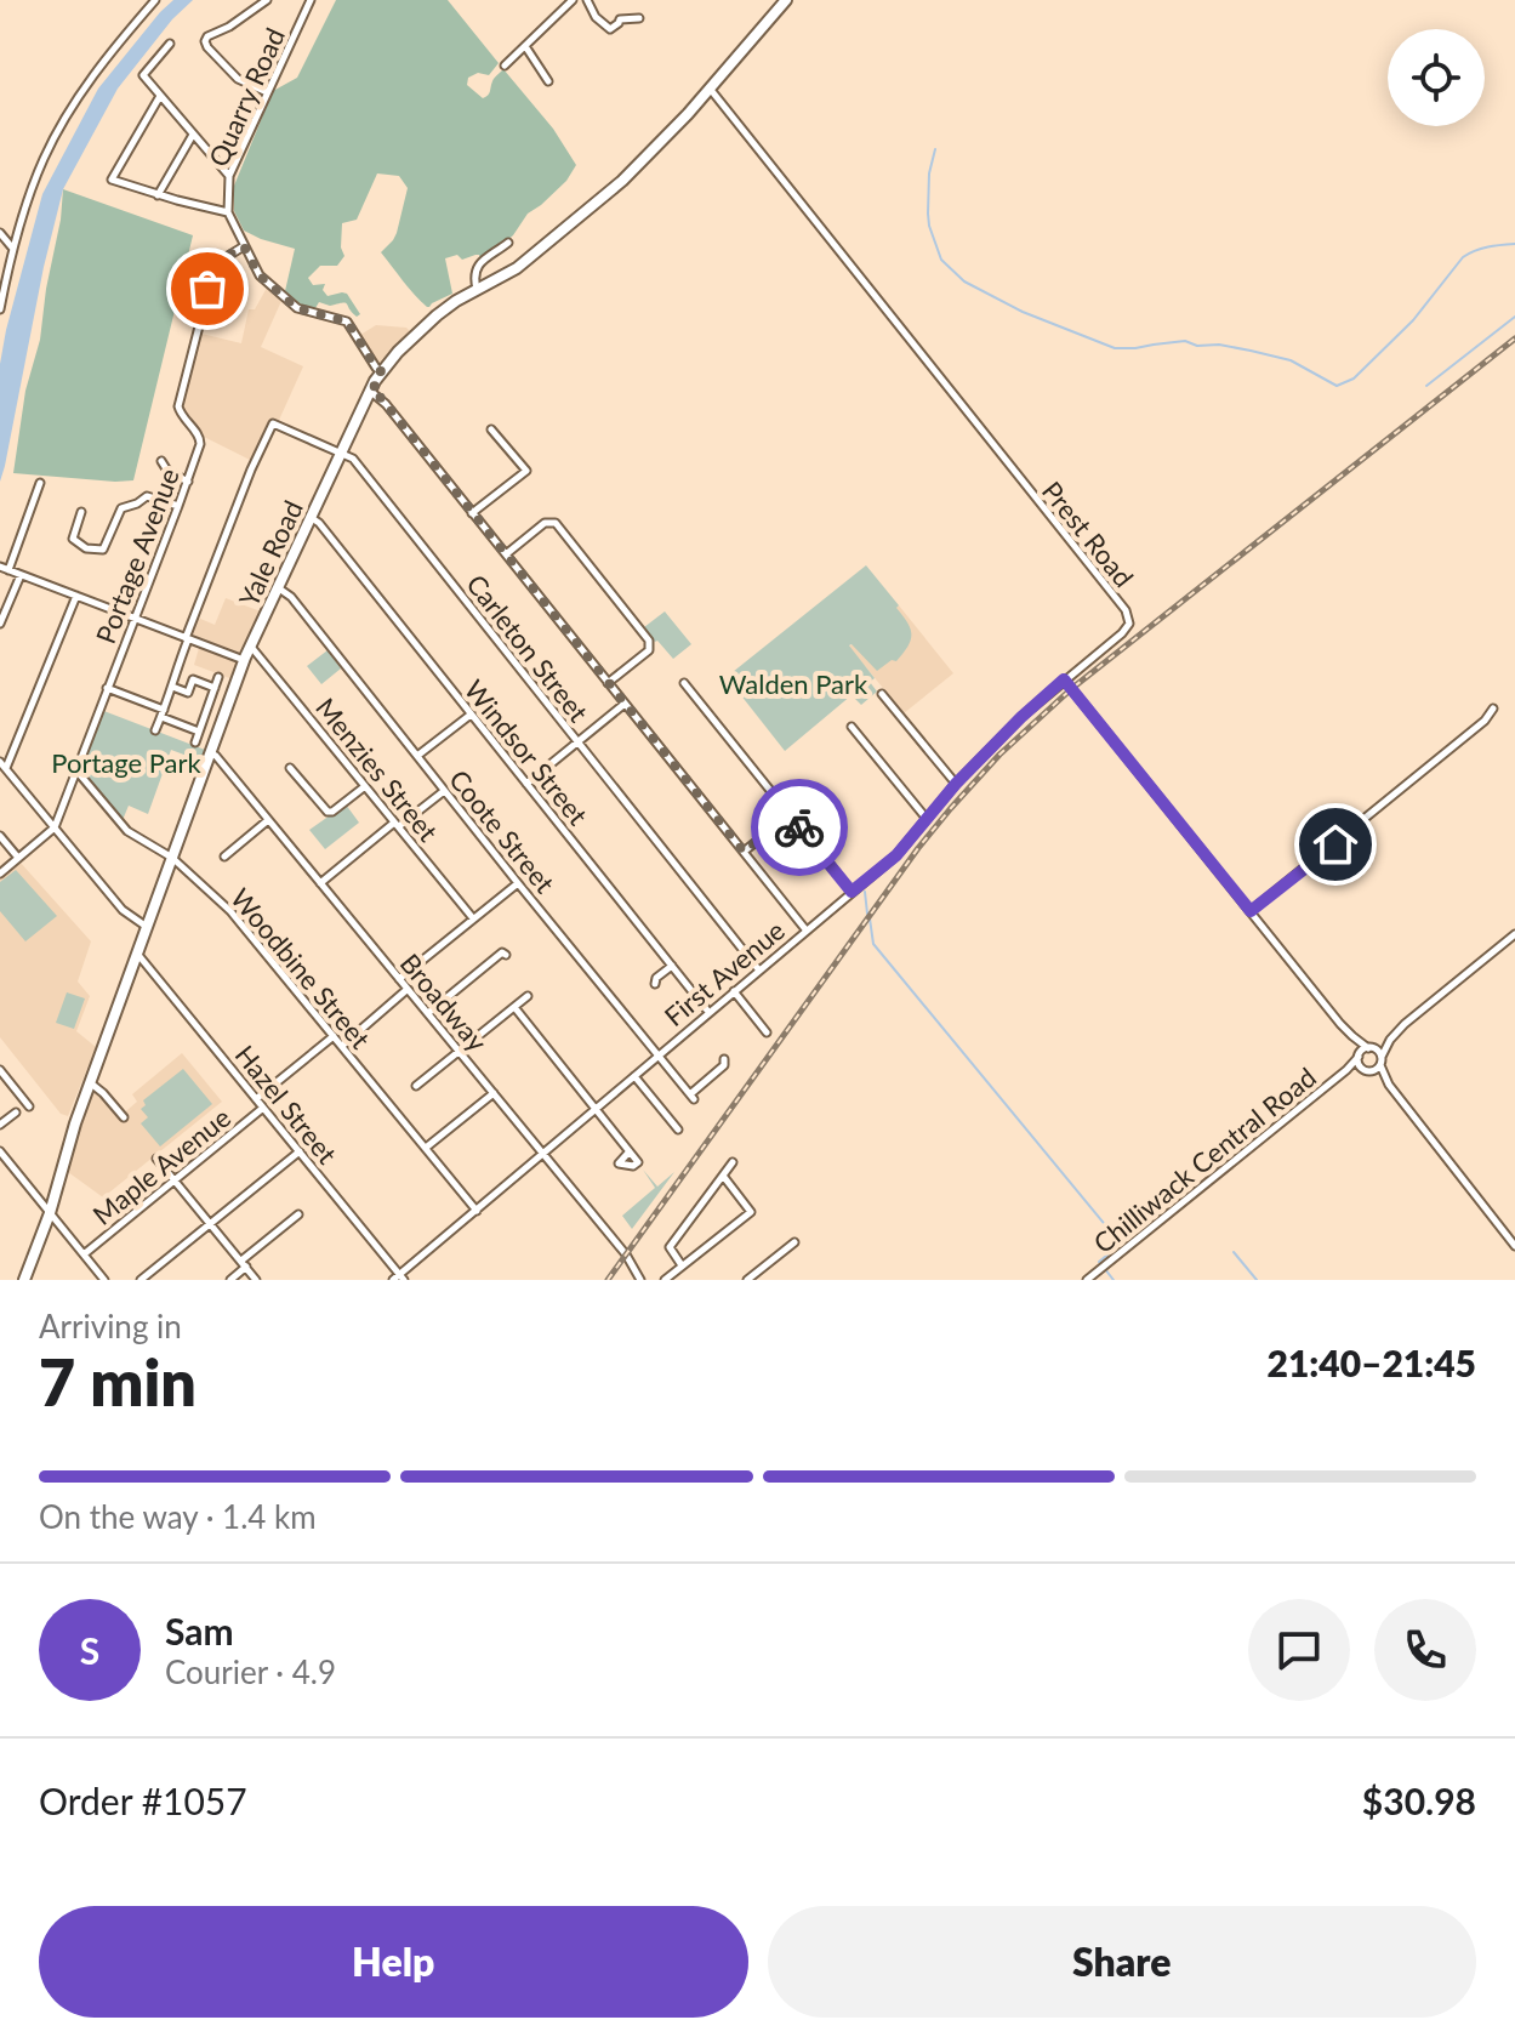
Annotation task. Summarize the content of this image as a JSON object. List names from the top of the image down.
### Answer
{
  "streets": {
    "main road": ["Yale Road"],
    "street": [
      "Quarry Road",
      "Prest Road",
      "Portage Avenue",
      "Carleton Street",
      "Windsor Street",
      "Menzies Street",
      "Coote Street",
      "Woodbine Street",
      "First Avenue",
      "Broadway",
      "Hazel Street",
      "Chilliwack Central Road",
      "Maple Avenue"
    ]
  },
  "crossings": [
    ["Quarry Road", "Yale Road"],
    ["Quarry Road", "Portage Avenue"],
    ["Prest Road", "Yale Road"],
    ["Prest Road", "First Avenue"],
    ["Yale Road", "Carleton Street"],
    ["Yale Road", "Windsor Street"],
    ["Yale Road", "Menzies Street"],
    ["Yale Road", "Coote Street"],
    ["Yale Road", "Woodbine Street"],
    ["Yale Road", "Broadway"],
    ["Yale Road", "Hazel Street"],
    ["Portage Avenue", "Woodbine Street"],
    ["Carleton Street", "First Avenue"],
    ["Windsor Street", "First Avenue"],
    ["Coote Street", "First Avenue"],
    ["Woodbine Street", "First Avenue"],
    ["Woodbine Street", "Maple Avenue"],
    ["First Avenue", "Broadway"],
    ["First Avenue", "Hazel Street"],
    ["Hazel Street", "Maple Avenue"]
  ],
  "parks": ["Walden Park", "Portage Park"],
  "page": {
    "heading": ["7 min", "Arriving in", "21:40–21:45"],
    "panel": [
      "Sam",
      "Courier · 4.9",
      "Order #1057",
      "$30.98"
    ],
    "bar": "On the way · 1.4 km",
    "round": "S",
    "buttons": ["Help", "Share"]
  }
}
